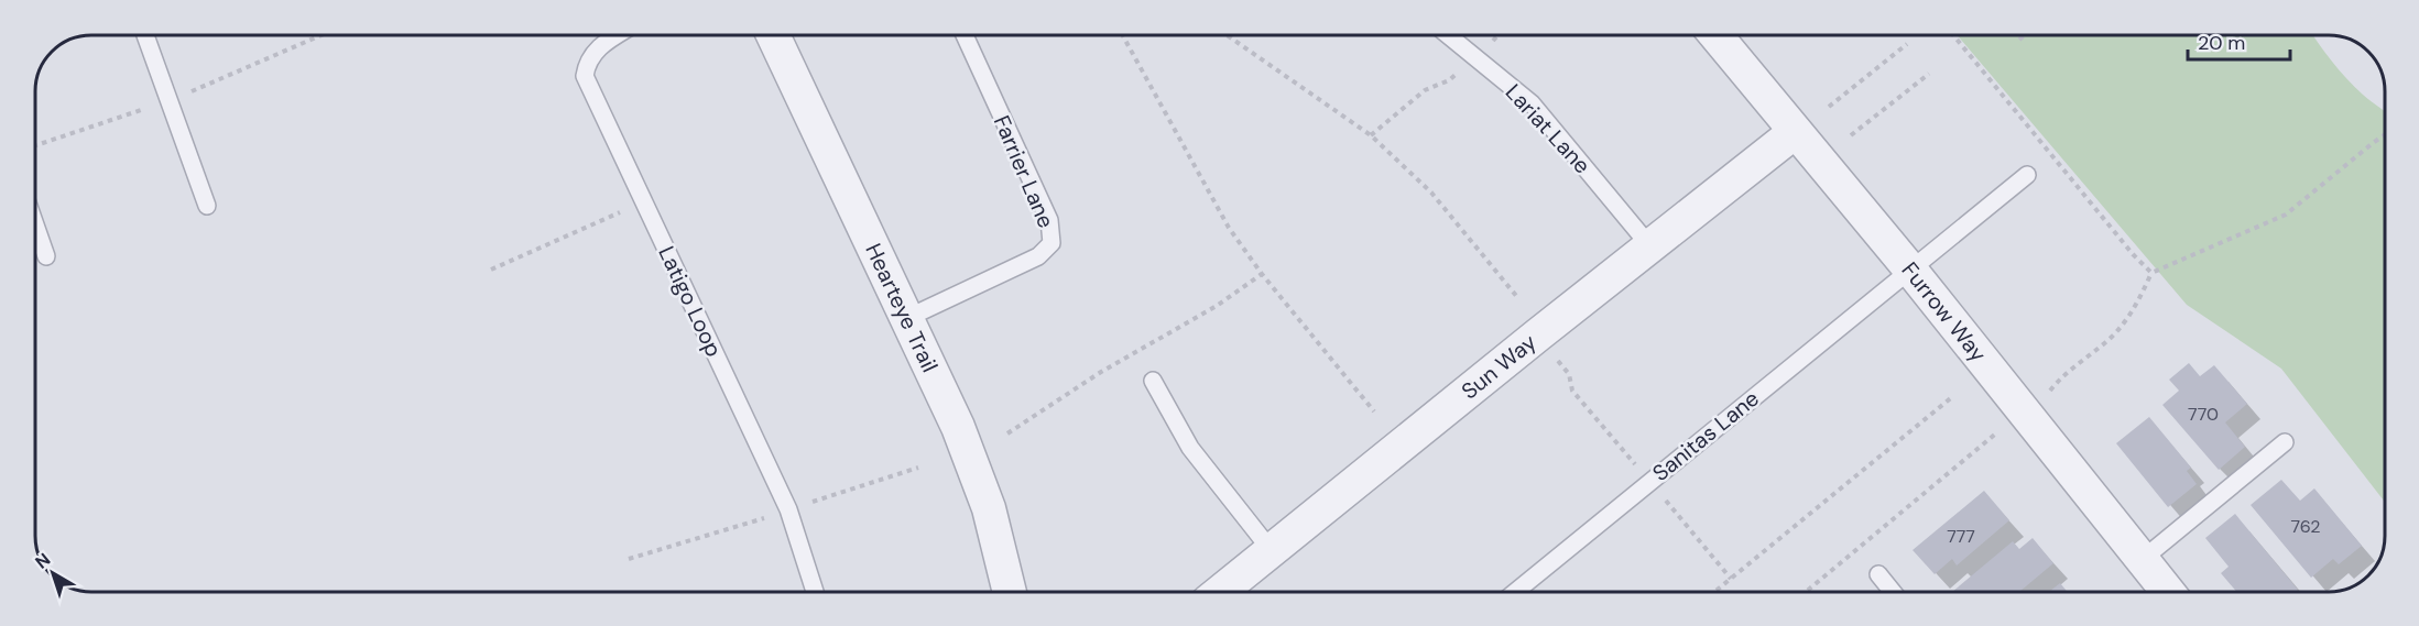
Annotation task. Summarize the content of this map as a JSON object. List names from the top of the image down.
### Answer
{
  "streets": {
    "street": ["Hearteye Trail", "Furrow Way", "Sun Way"],
    "lane": [
      "Lariat Lane",
      "Farrier Lane",
      "Latigo Loop",
      "Sanitas Lane"
    ]
  },
  "crossings": [
    ["Lariat Lane", "Sun Way"],
    ["Farrier Lane", "Hearteye Trail"],
    ["Furrow Way", "Sun Way"],
    ["Furrow Way", "Sanitas Lane"]
  ],
  "house_numbers": ["770", "762", "777"],
  "scale_bar": "20 m",
  "north": "top left"
}
